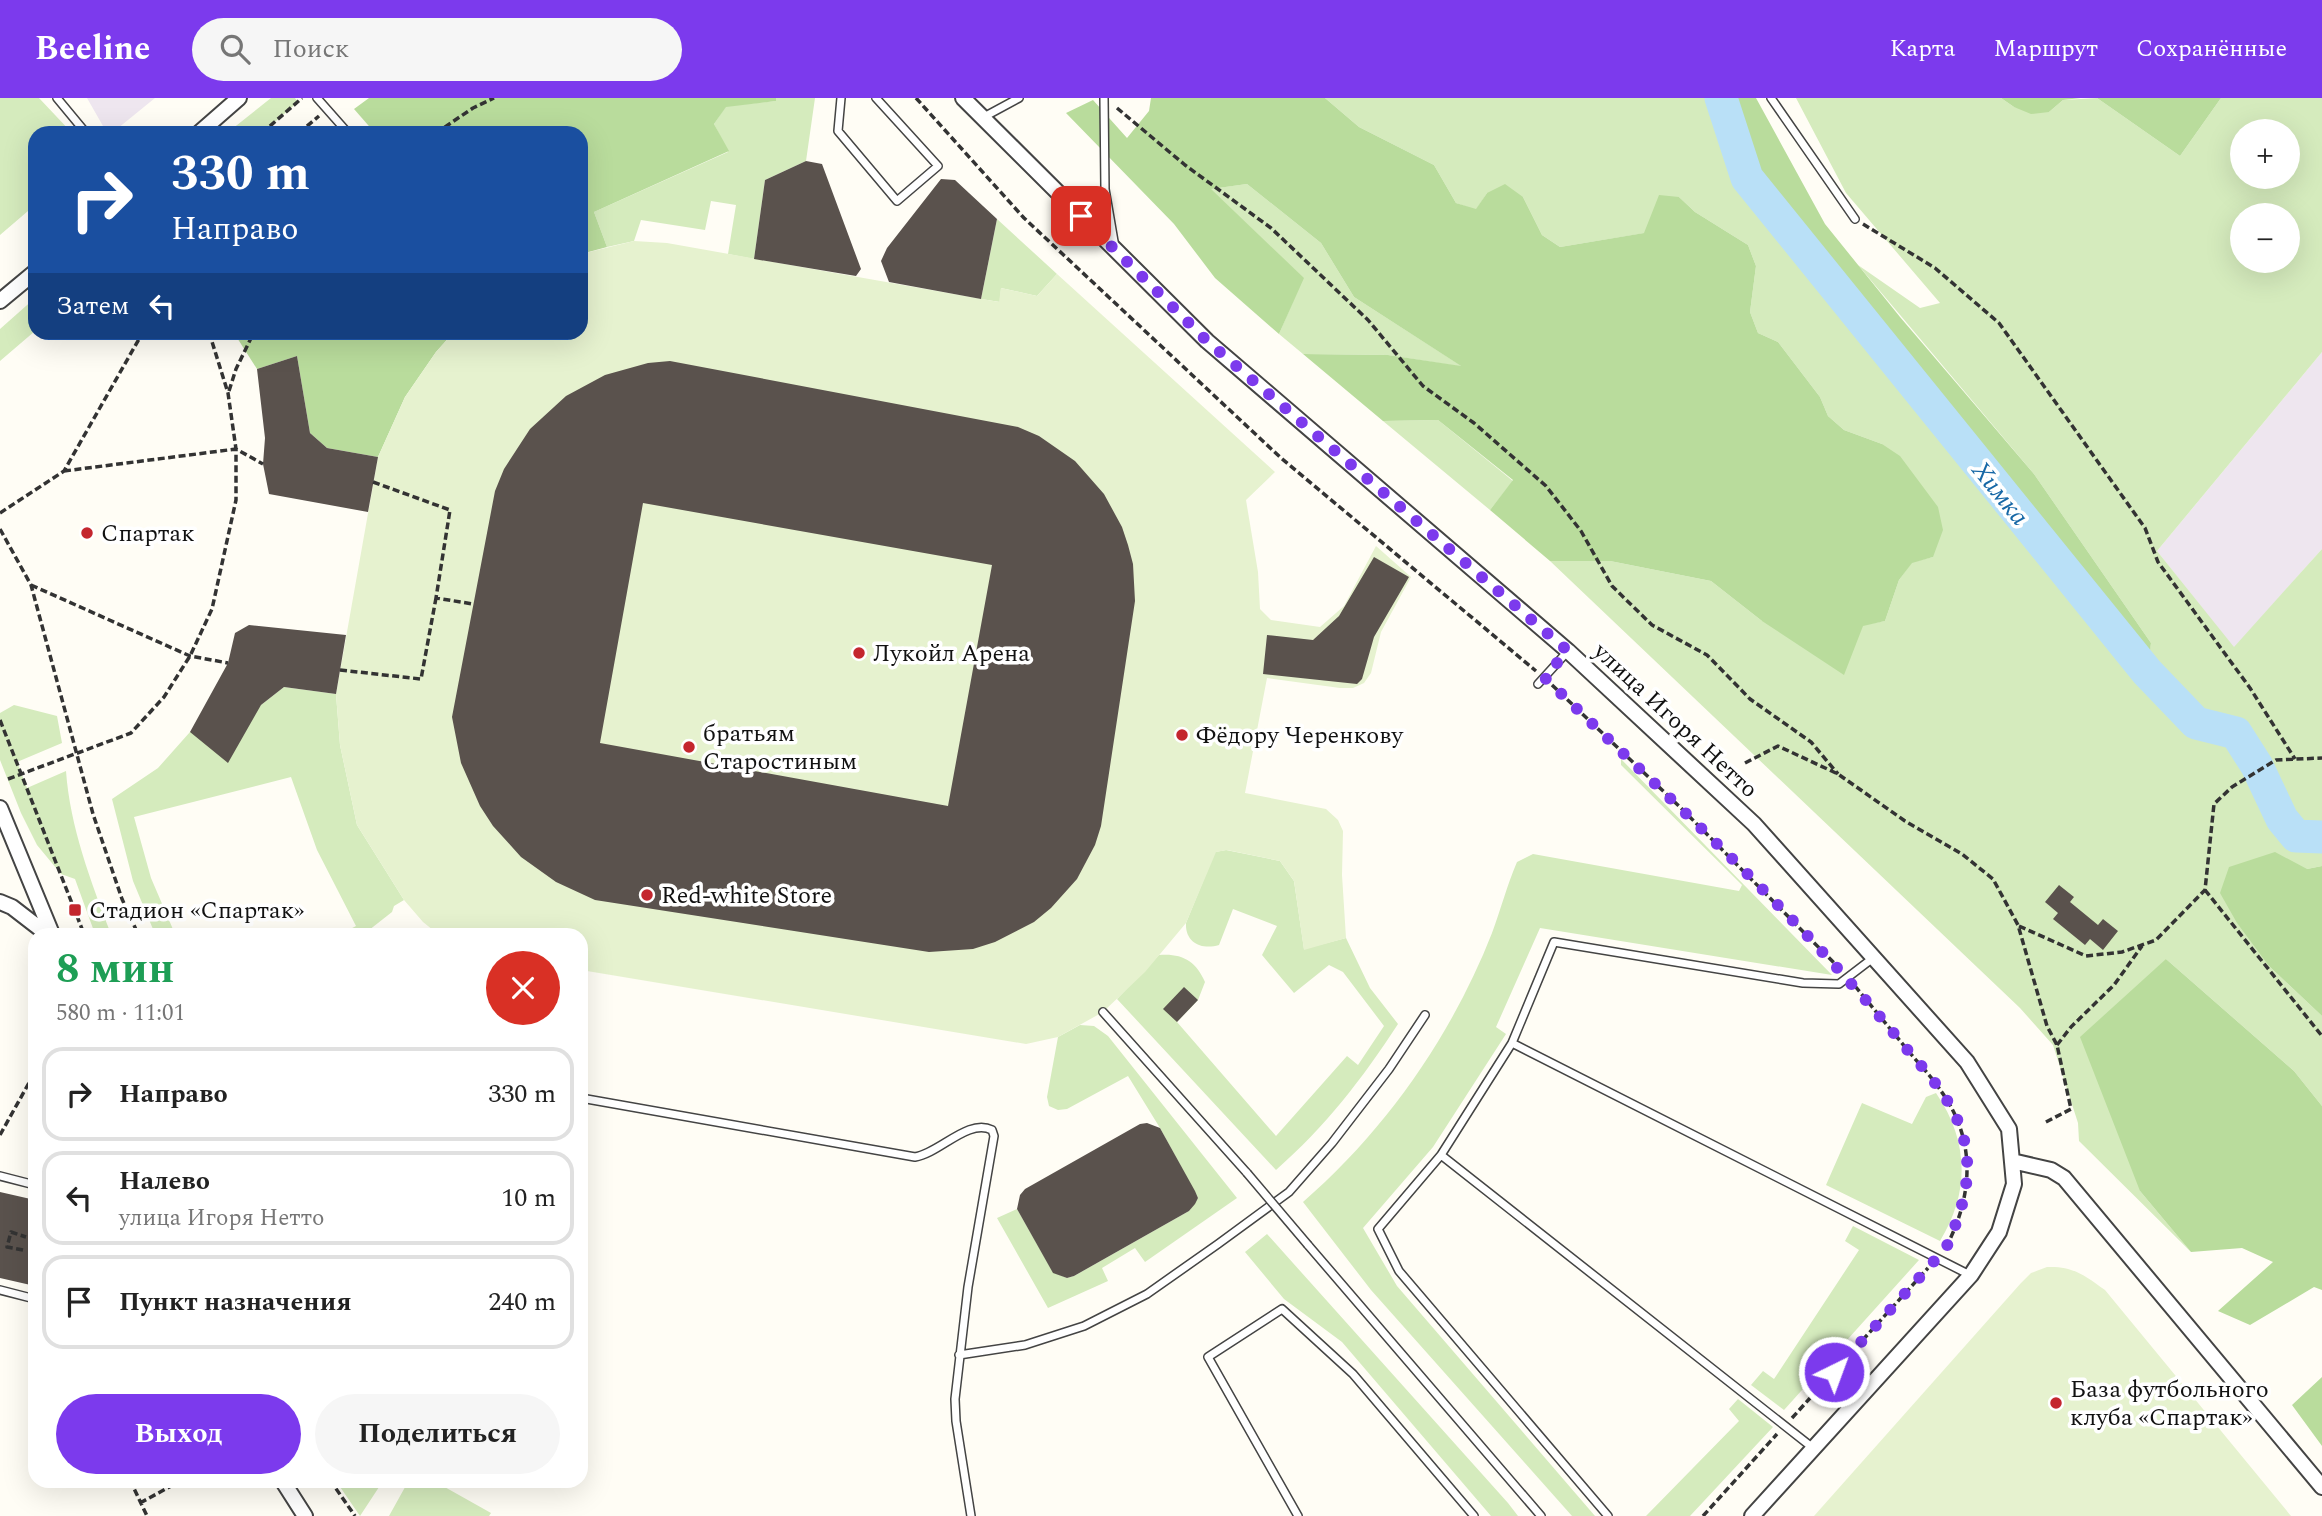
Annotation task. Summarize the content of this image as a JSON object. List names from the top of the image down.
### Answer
{
  "streets": {
    "street": ["улица Игоря Нетто"]
  },
  "water": ["Химка"],
  "places": {
    "other": [
      "Спартак",
      "Лукойл Арена",
      "Фёдору Черенкову",
      "братьям Старостиным",
      "Red-white Store",
      "База футбольного клуба «Спартак»"
    ],
    "transit": ["Стадион «Спартак»"]
  },
  "page": {
    "header": "Beeline",
    "search": "Поиск",
    "nav": ["Карта", "Маршрут", "Сохранённые"],
    "map_buttons": ["+", "−"],
    "turn": ["330 m", "Направо"],
    "then": "Затем",
    "heading": ["8 мин", "580 m · 11:01"],
    "list": [
      {
        "name": "Направо",
        "value": "330 m"
      },
      {
        "name": "Налево",
        "note": "улица Игоря Нетто",
        "value": "10 m"
      },
      {
        "name": "Пункт назначения",
        "value": "240 m"
      }
    ],
    "buttons": ["Выход", "Поделиться"]
  }
}
